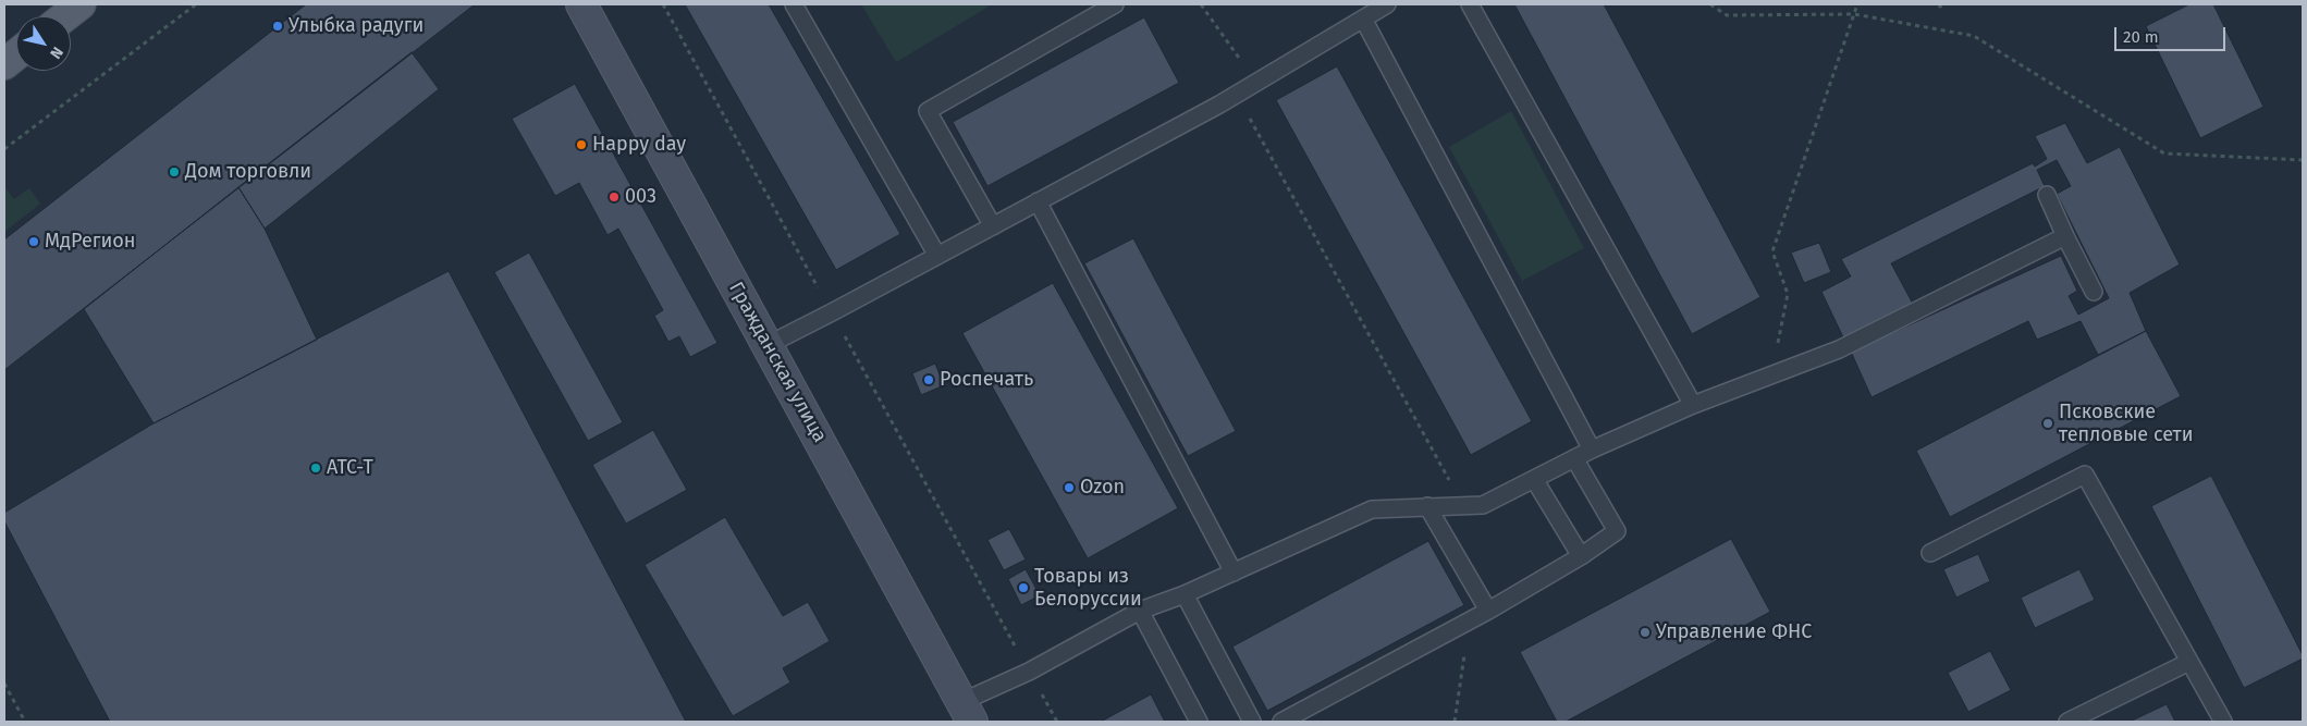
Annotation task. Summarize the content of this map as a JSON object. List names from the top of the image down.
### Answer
{
  "streets": {
    "street": ["Гражданская улица"]
  },
  "places": [
    "Улыбка радуги",
    "Happy day",
    "Дом торговли",
    "003",
    "МдРегион",
    "Роспечать",
    "Псковские тепловые сети",
    "ATC-T",
    "Ozon",
    "Товары из Белоруссии",
    "Управление ФНС"
  ],
  "scale_bar": "20 m",
  "north": "bottom right"
}
